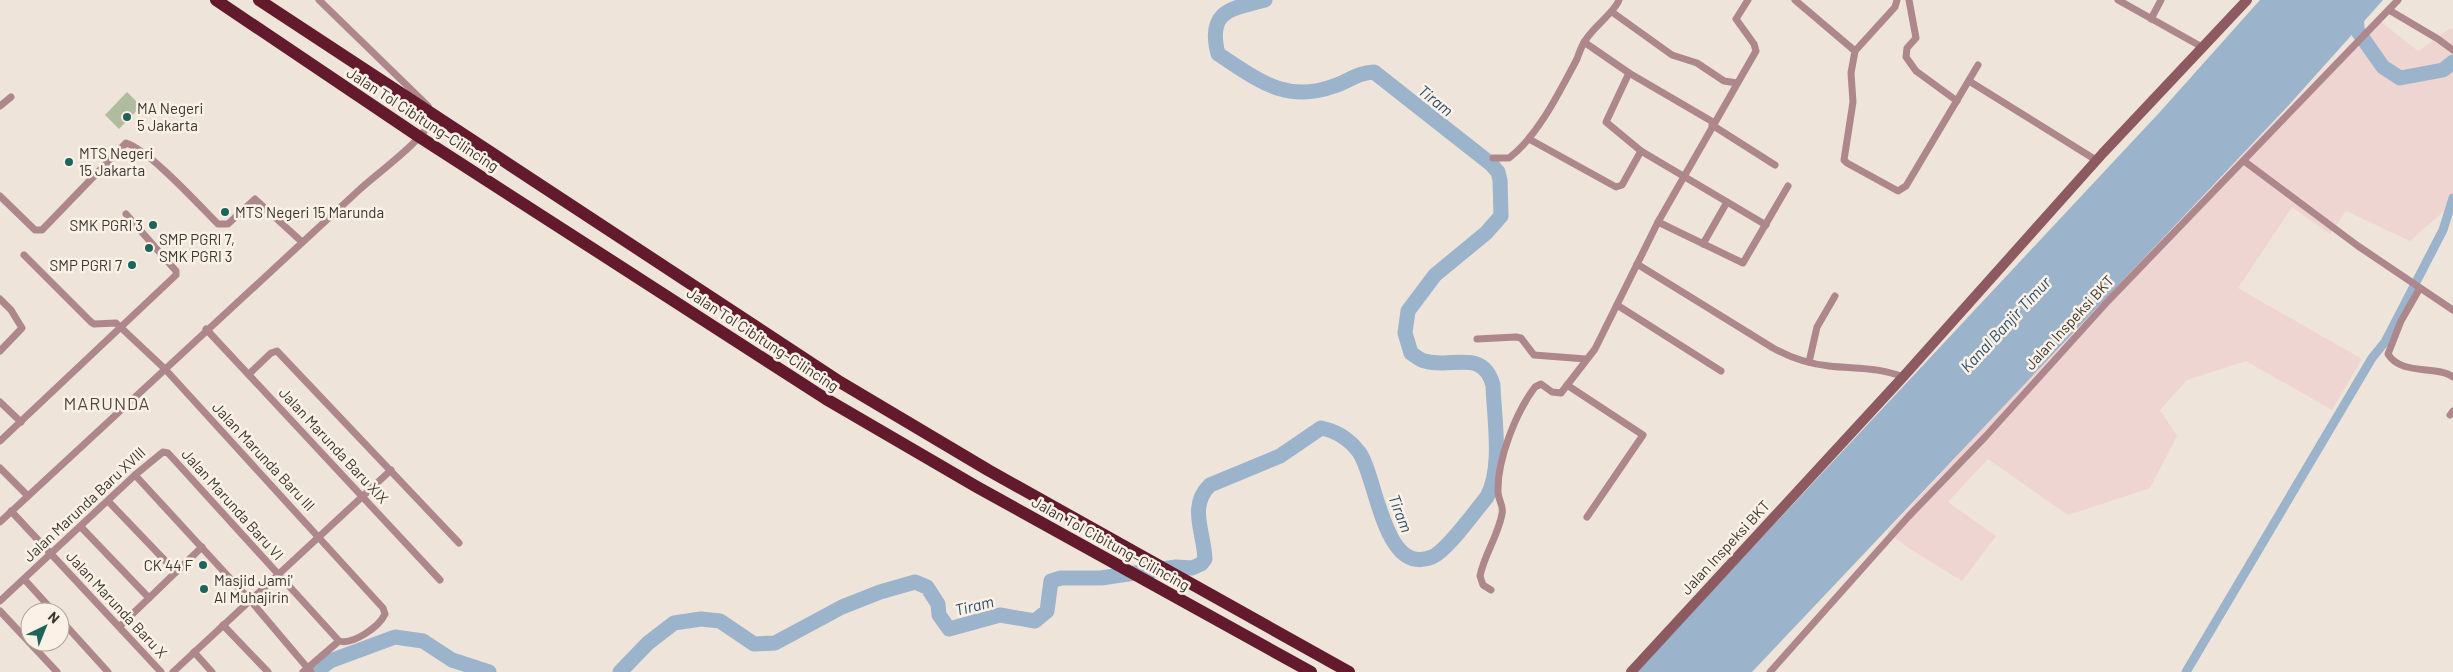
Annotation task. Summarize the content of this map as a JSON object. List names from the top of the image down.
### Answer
{
  "streets": {
    "highway": ["Jalan Tol Cibitung–Cilincing"],
    "street": [
      "Jalan Inspeksi BKT",
      "Jalan Marunda Baru XIX",
      "Jalan Marunda Baru III",
      "Jalan Marunda Baru XVIII",
      "Jalan Marunda Baru VI",
      "Jalan Marunda Baru X"
    ]
  },
  "crossings": [
    ["Jalan Marunda Baru III", "Jalan Marunda Baru VI"],
    ["Jalan Marunda Baru XVIII", "Jalan Marunda Baru VI"],
    ["Jalan Marunda Baru XVIII", "Jalan Marunda Baru X"]
  ],
  "districts": ["MARUNDA"],
  "water": ["Tiram", "Kanal Banjir Timur"],
  "places": [
    "MA Negeri 5 Jakarta",
    "MTS Negeri 15 Jakarta",
    "MTS Negeri 15 Marunda",
    "SMK PGRI 3",
    "SMP PGRI 7, SMK PGRI 3",
    "SMP PGRI 7",
    "CK 44 F",
    "Masjid Jami' Al Muhajirin"
  ],
  "north": "top right"
}
